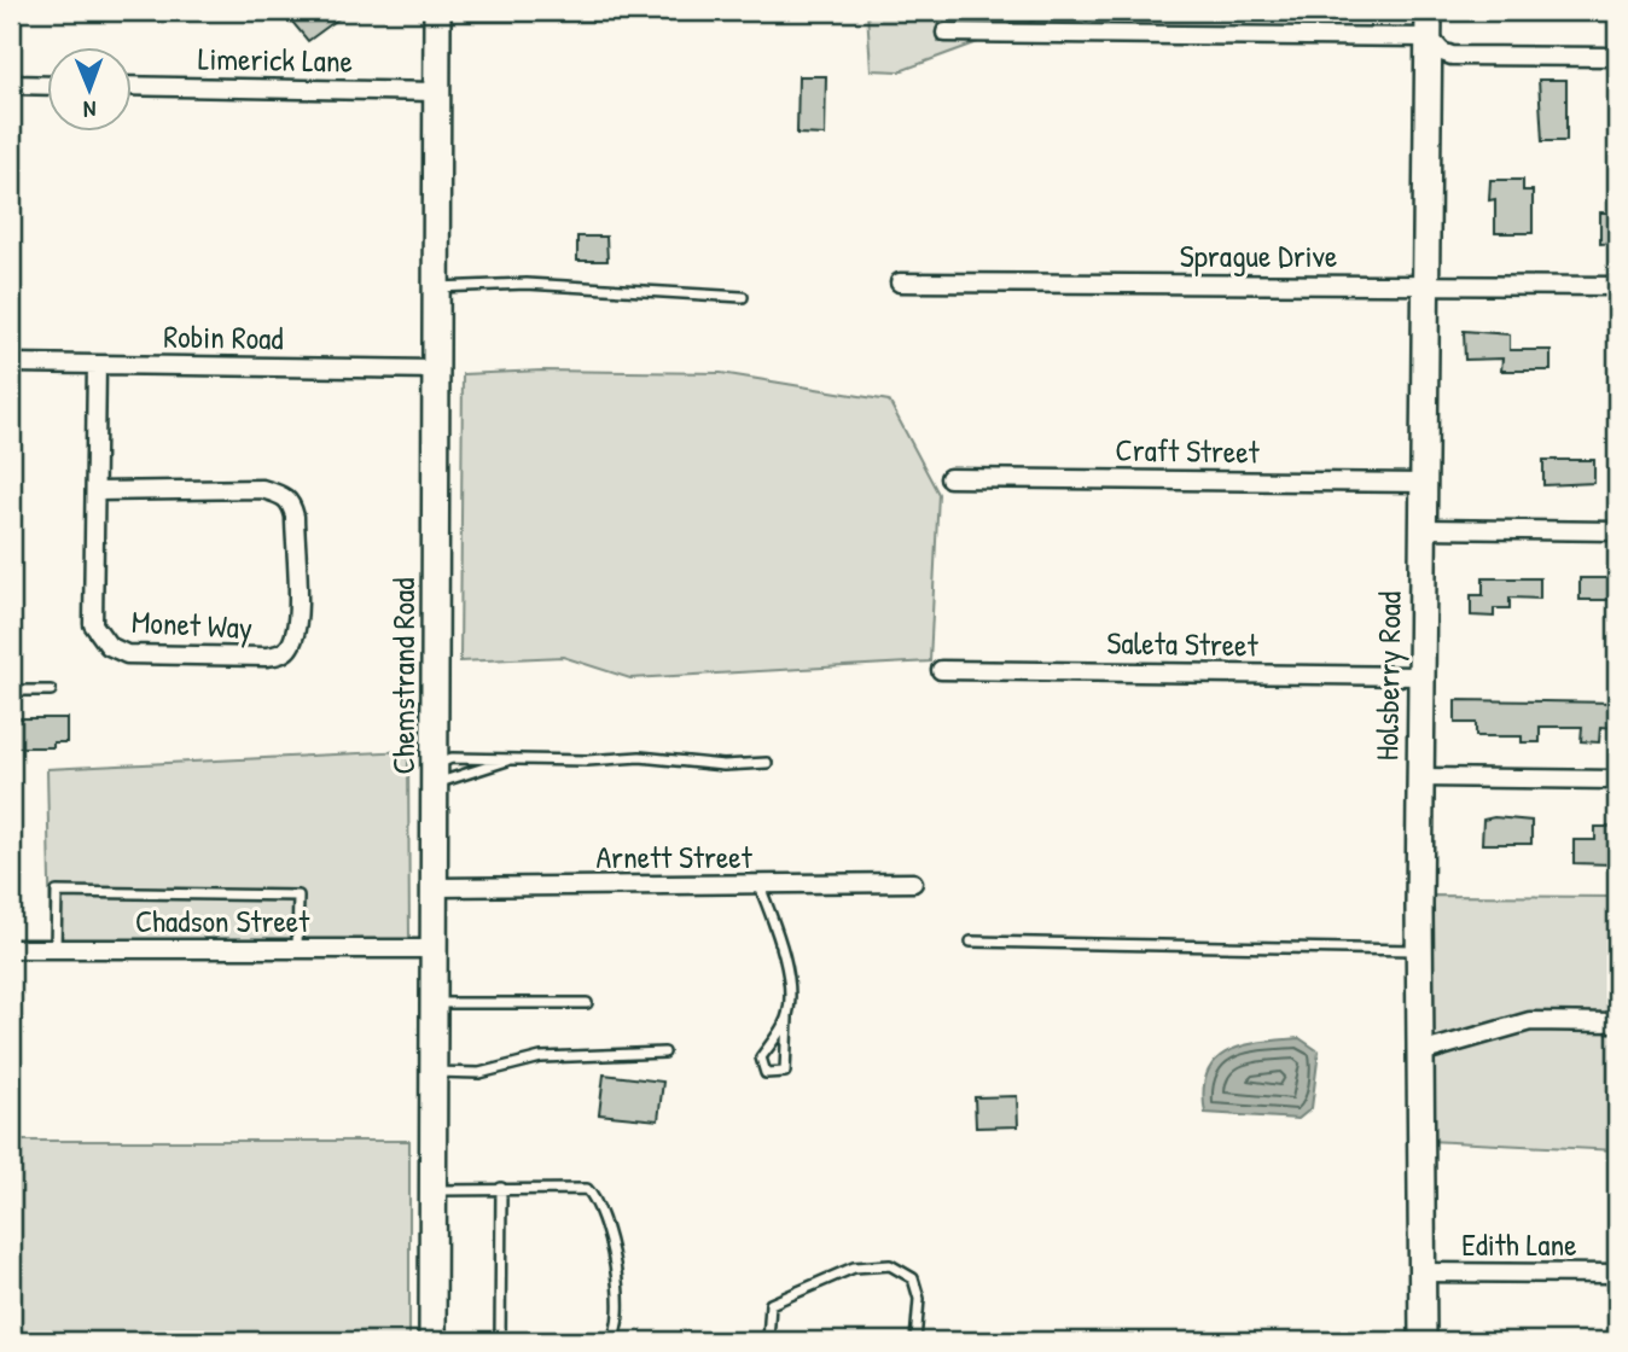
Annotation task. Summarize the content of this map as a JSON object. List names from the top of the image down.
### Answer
{
  "streets": {
    "street": [
      "Limerick Lane",
      "Sprague Drive",
      "Robin Road",
      "Craft Street",
      "Monet Way",
      "Saleta Street",
      "Chemstrand Road",
      "Holsberry Road",
      "Arnett Street",
      "Chadson Street",
      "Edith Lane"
    ]
  },
  "crossings": [
    ["Limerick Lane", "Chemstrand Road"],
    ["Sprague Drive", "Holsberry Road"],
    ["Robin Road", "Monet Way"],
    ["Robin Road", "Chemstrand Road"],
    ["Craft Street", "Holsberry Road"],
    ["Saleta Street", "Holsberry Road"],
    ["Chemstrand Road", "Arnett Street"],
    ["Chemstrand Road", "Chadson Street"],
    ["Holsberry Road", "Edith Lane"]
  ],
  "north": "bottom"
}
